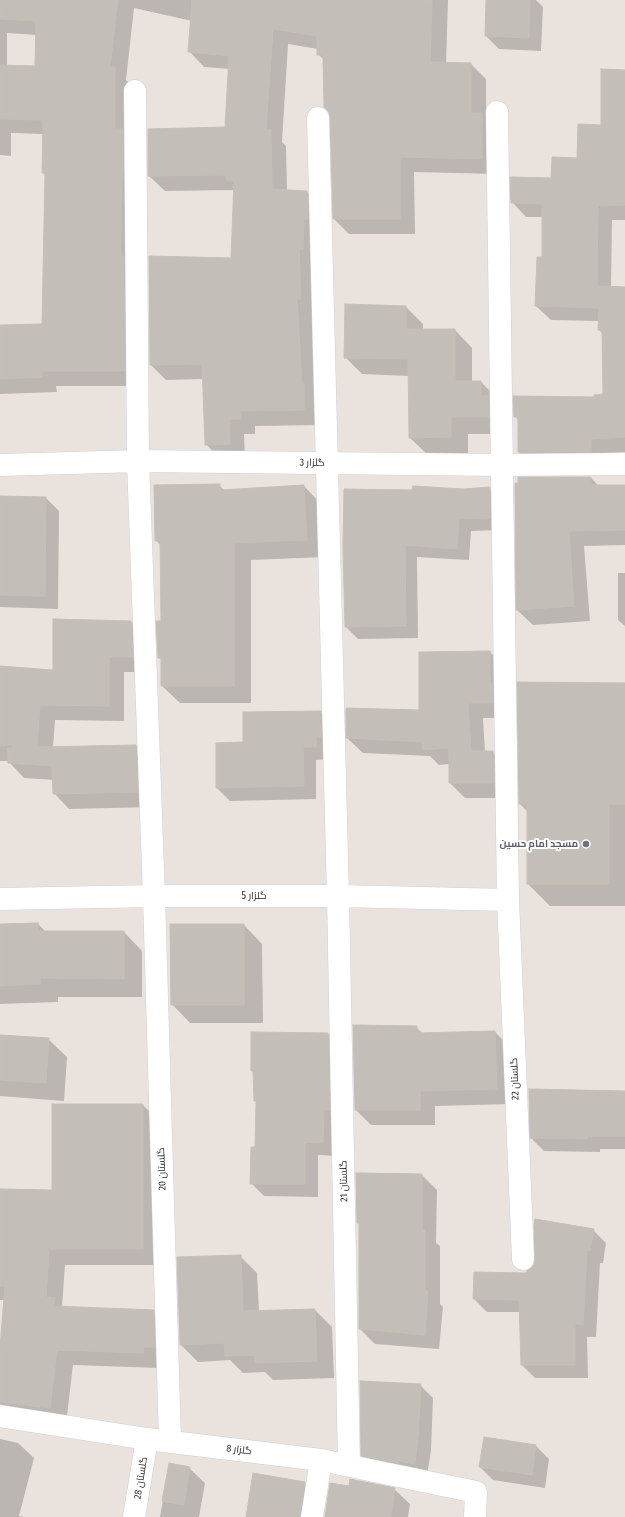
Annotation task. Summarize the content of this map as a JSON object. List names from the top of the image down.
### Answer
{
  "streets": {
    "street": [
      "گلزار 3",
      "گلزار 5",
      "گلستان 22",
      "گلستان 20",
      "گلستان 21",
      "گلزار 8",
      "گلستان 28"
    ]
  },
  "crossings": [
    ["گلزار 3", "گلستان 22"],
    ["گلزار 3", "گلستان 20"],
    ["گلزار 3", "گلستان 21"],
    ["گلزار 5", "گلستان 22"],
    ["گلزار 5", "گلستان 20"],
    ["گلزار 5", "گلستان 21"],
    ["گلستان 20", "گلزار 8"],
    ["گلستان 21", "گلزار 8"],
    ["گلزار 8", "گلستان 28"]
  ],
  "places": ["مسجد امام حسین"]
}
